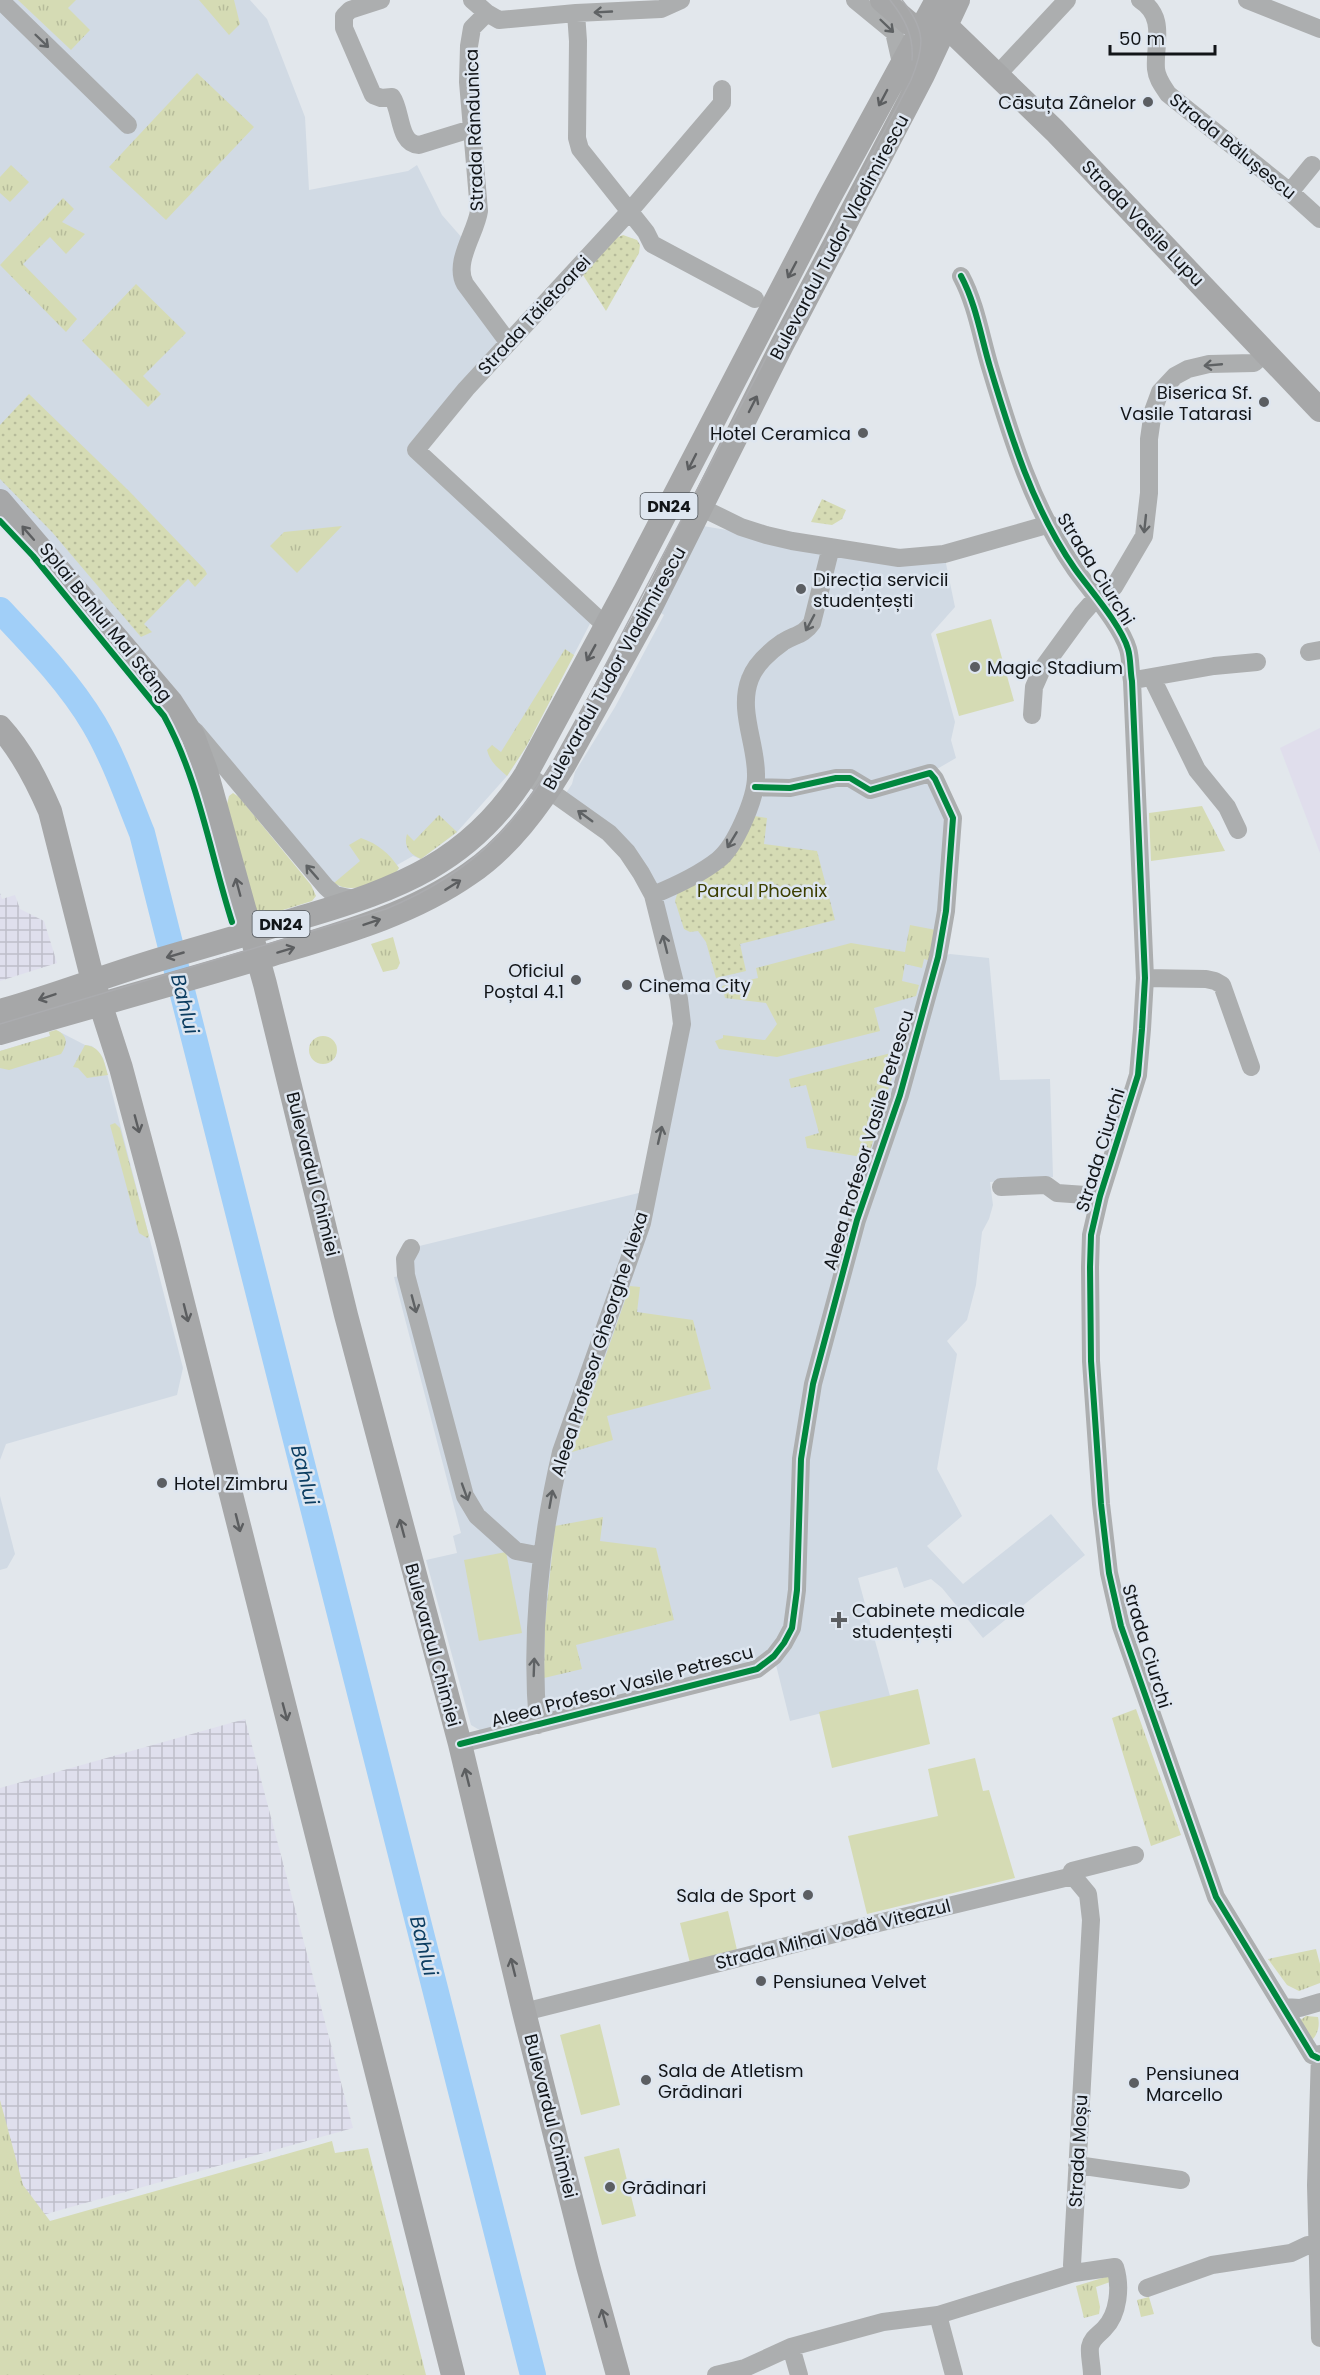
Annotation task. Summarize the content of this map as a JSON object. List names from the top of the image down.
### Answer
{
  "streets": {
    "main road": [
      "Strada Vasile Lupu",
      "Bulevardul Tudor Vladimirescu",
      "DN24",
      "Bulevardul Chimiei"
    ],
    "street": [
      "Strada Rândunica",
      "Strada Bălușescu",
      "Strada Tăietoarei",
      "Strada Ciurchi",
      "Aleea Profesor Vasile Petrescu",
      "Aleea Profesor Gheorghe Alexa",
      "Strada Mihai Vodă Viteazul",
      "Strada Moșu"
    ],
    "cycle path": ["Splai Bahlui Mal Stâng"]
  },
  "crossings": [
    ["Strada Rândunica", "Strada Tăietoarei"],
    ["Strada Vasile Lupu", "Bulevardul Tudor Vladimirescu"],
    ["Bulevardul Tudor Vladimirescu", "Strada Tăietoarei"],
    ["Bulevardul Tudor Vladimirescu", "Bulevardul Chimiei"],
    ["Bulevardul Tudor Vladimirescu", "Aleea Profesor Gheorghe Alexa"],
    ["Aleea Profesor Vasile Petrescu", "Bulevardul Chimiei"],
    ["Aleea Profesor Vasile Petrescu", "Aleea Profesor Gheorghe Alexa"],
    ["Bulevardul Chimiei", "Strada Mihai Vodă Viteazul"],
    ["Strada Mihai Vodă Viteazul", "Strada Moșu"]
  ],
  "one_way": ["Aleea Profesor Gheorghe Alexa"],
  "water": ["Bahlui"],
  "parks": ["Parcul Phoenix"],
  "places": {
    "other": [
      "Căsuța Zânelor",
      "Biserica Sf. Vasile Tatarasi",
      "Hotel Ceramica",
      "Direcția servicii studențești",
      "Magic Stadium",
      "Oficiul Poștal 4.1",
      "Cinema City",
      "Hotel Zimbru",
      "Sala de Sport",
      "Pensiunea Velvet",
      "Sala de Atletism Grădinari",
      "Pensiunea Marcello",
      "Grădinari"
    ],
    "health": ["Cabinete medicale studențești"]
  },
  "scale_bar": "50 m"
}
